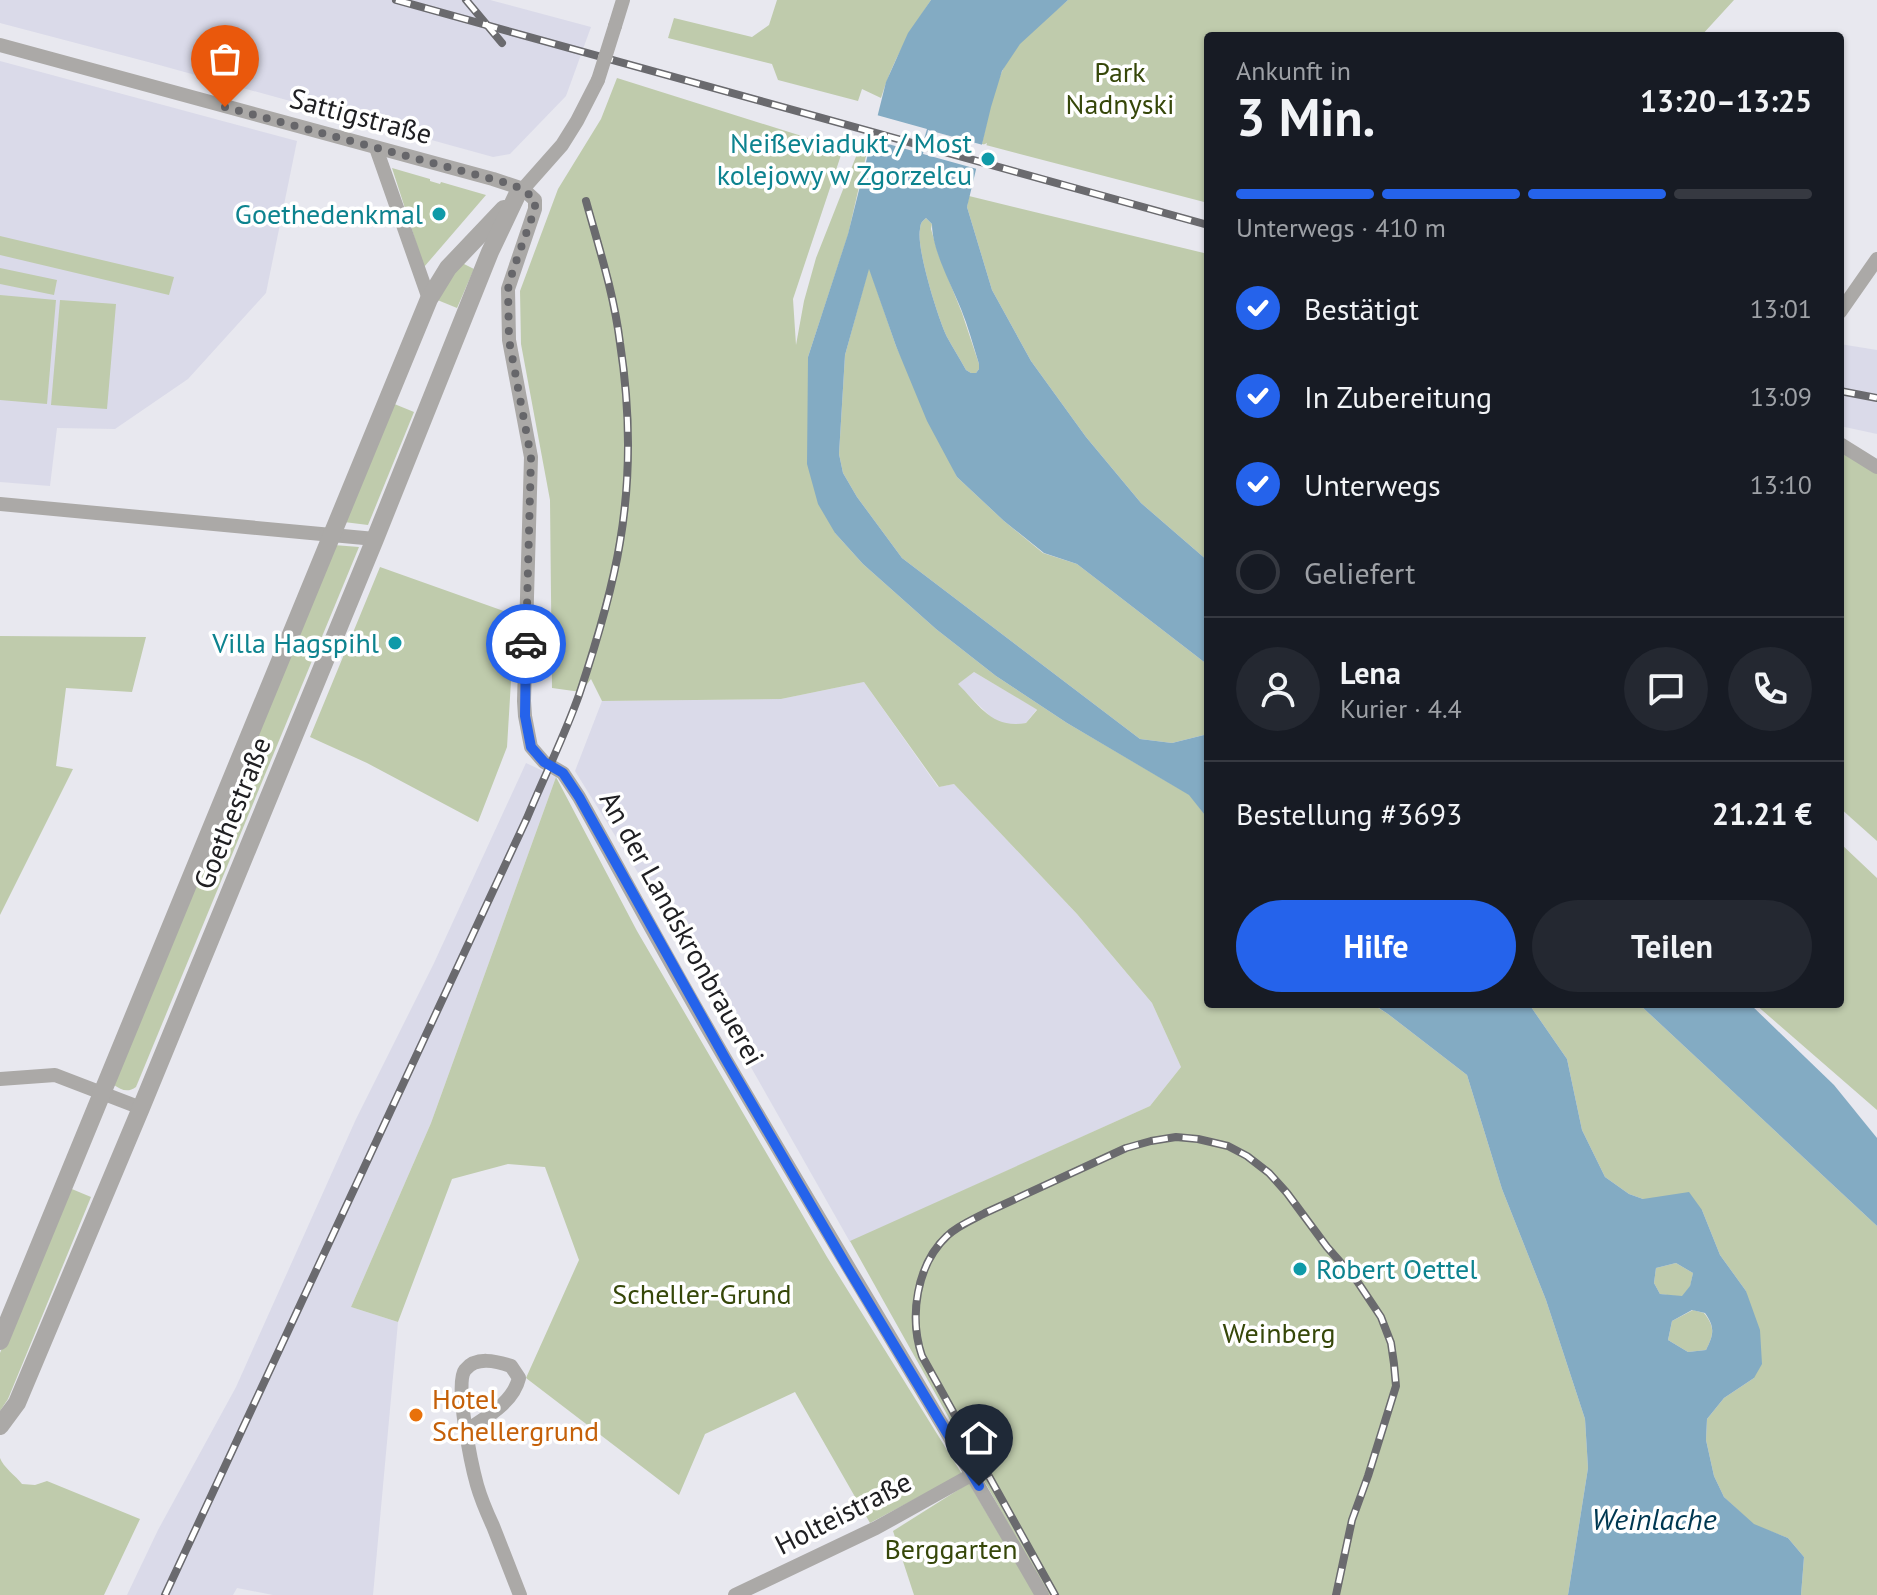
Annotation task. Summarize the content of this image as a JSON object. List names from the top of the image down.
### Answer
{
  "streets": {
    "street": [
      "Sattigstraße",
      "Goethestraße",
      "An der Landskronbrauerei",
      "Holteistraße"
    ]
  },
  "crossings": [
    ["Sattigstraße", "Goethestraße"],
    ["Sattigstraße", "An der Landskronbrauerei"],
    ["Goethestraße", "An der Landskronbrauerei"],
    ["An der Landskronbrauerei", "Holteistraße"]
  ],
  "water": ["Weinlache"],
  "parks": [
    "Park Nadnyski",
    "Scheller-Grund",
    "Weinberg",
    "Berggarten"
  ],
  "places": [
    "Neißeviadukt / Most kolejowy w Zgorzelcu",
    "Goethedenkmal",
    "Villa Hagspihl",
    "Robert Oettel",
    "Hotel Schellergrund"
  ],
  "page": {
    "heading": ["3 Min.", "Ankunft in", "13:20–13:25"],
    "panel": [
      "Lena",
      "Kurier · 4.4",
      "Bestellung #3693",
      "21.21 €"
    ],
    "bar": "Unterwegs · 410 m",
    "list": [
      ["Bestätigt", "13:01"],
      ["In Zubereitung", "13:09"],
      ["Unterwegs", "13:10"],
      "Geliefert"
    ],
    "buttons": ["Hilfe", "Teilen"]
  }
}
